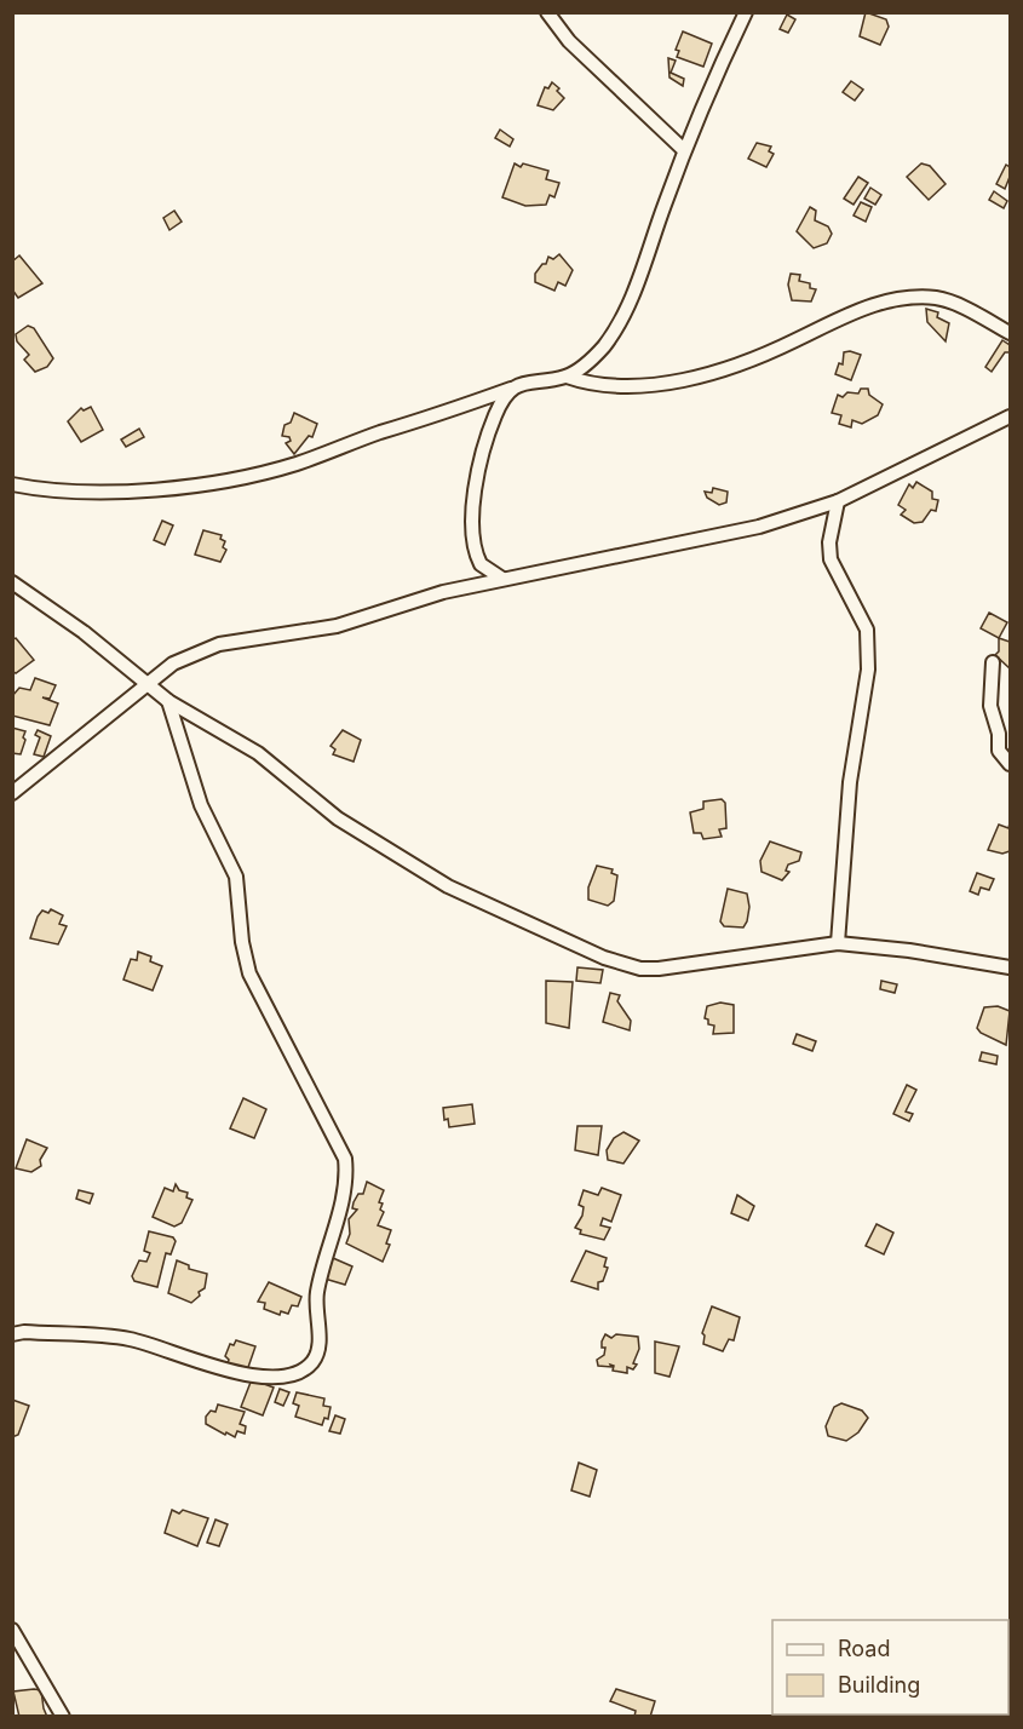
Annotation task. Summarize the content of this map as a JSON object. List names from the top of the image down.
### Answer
{
  "legend": ["Road", "Building"]
}
